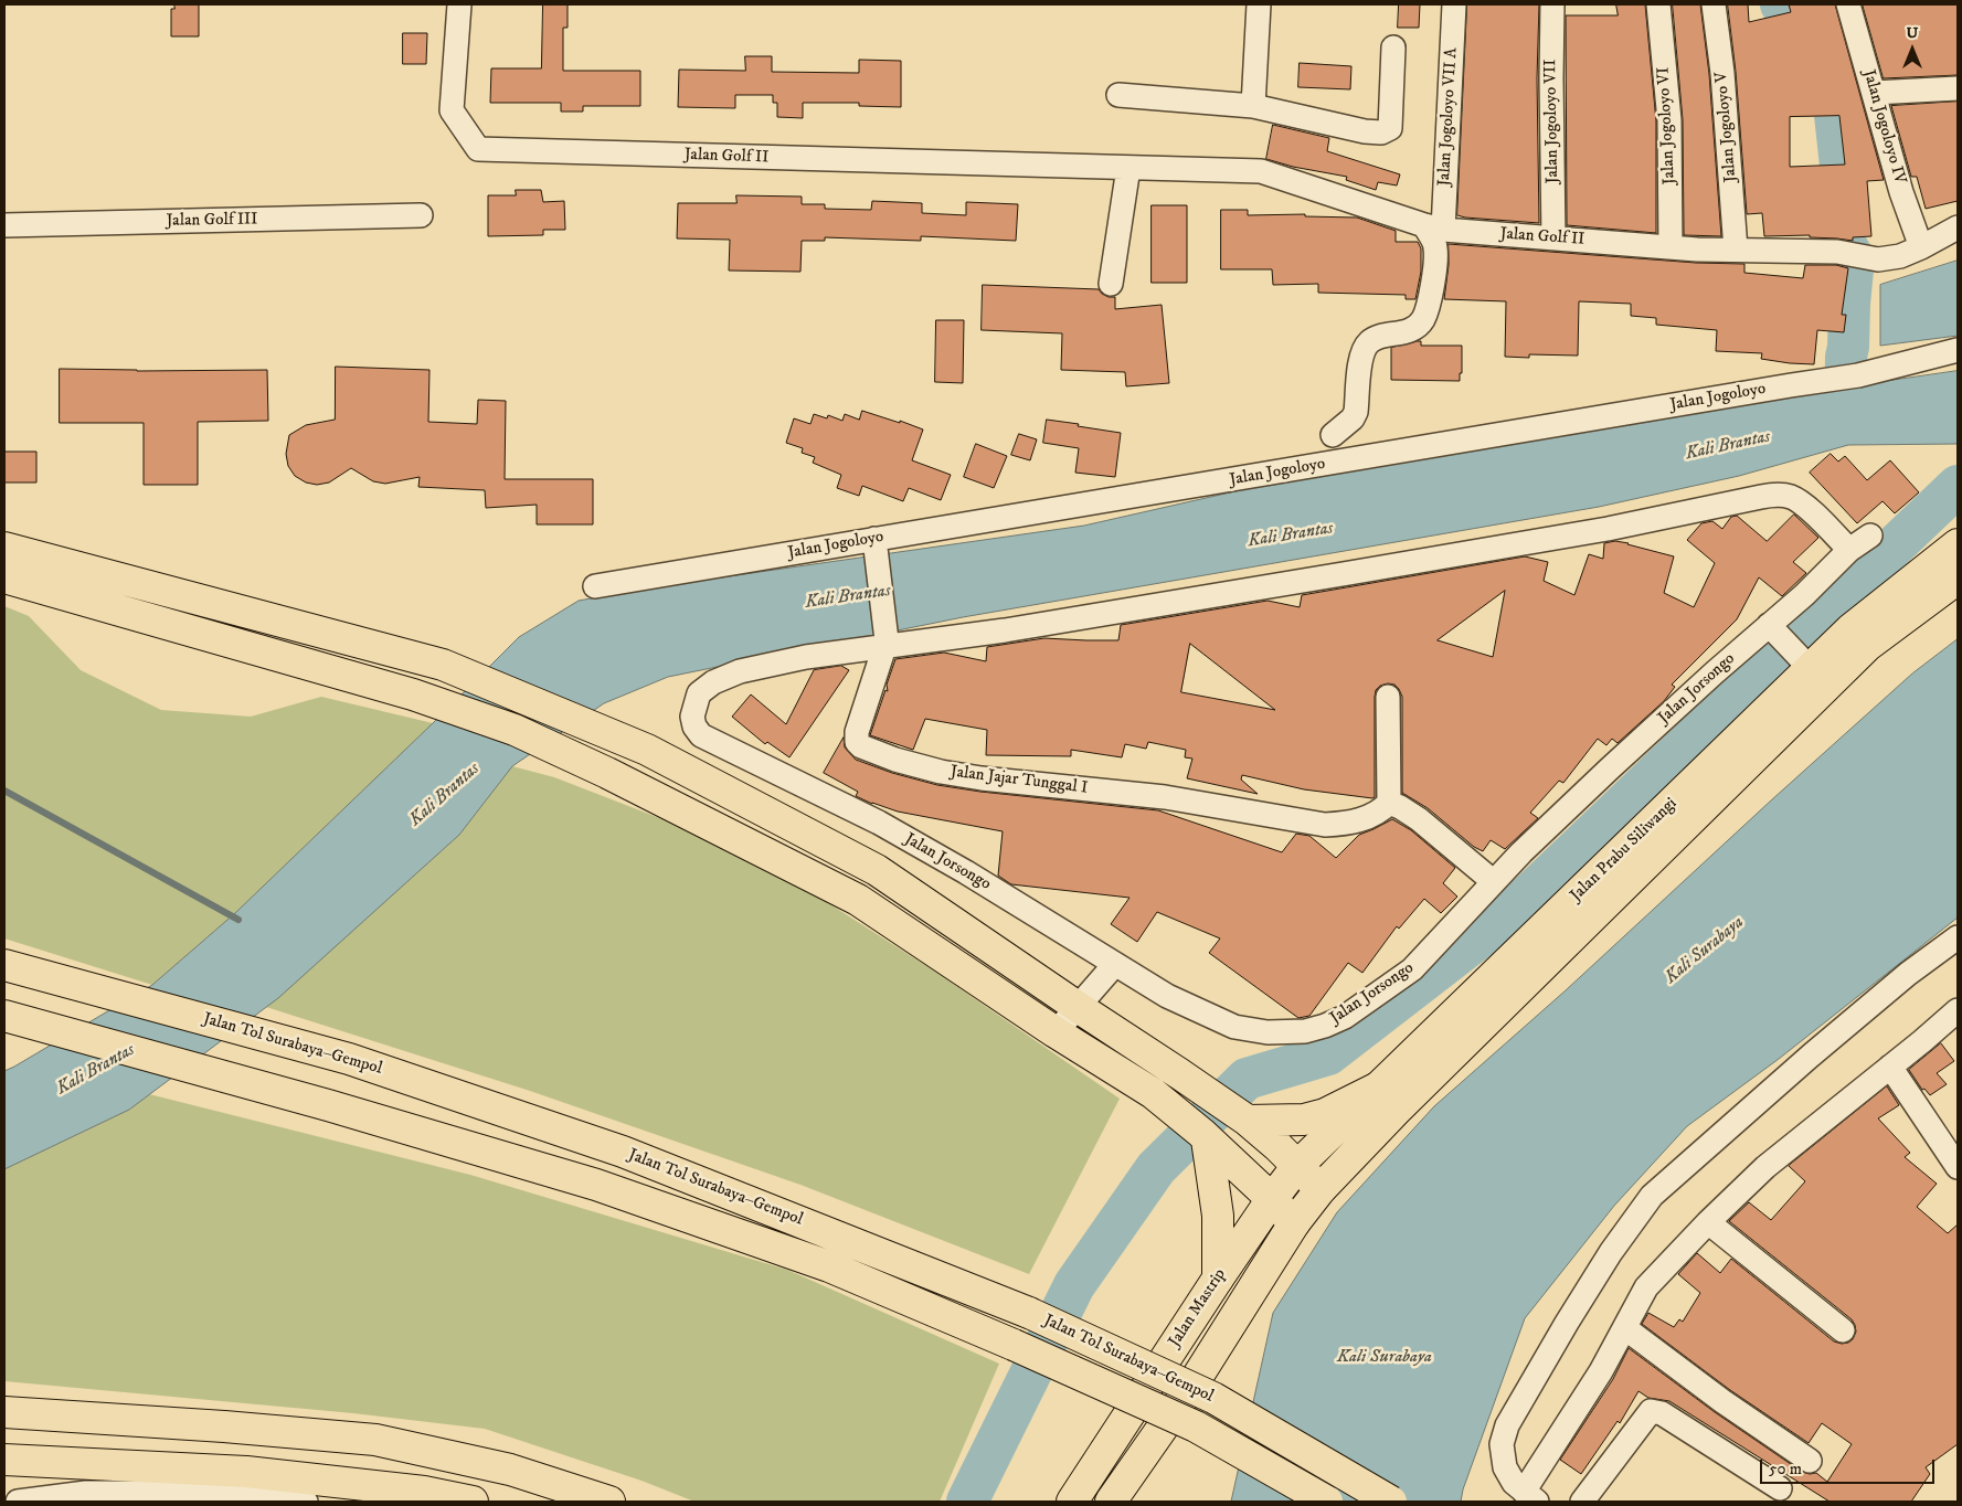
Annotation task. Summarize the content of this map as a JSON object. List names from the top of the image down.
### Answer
{
  "streets": {
    "main road": ["Jalan Prabu Siliwangi", "Jalan Tol Surabaya–Gempol", "Jalan Mastrip"],
    "street": [
      "Jalan Jogoloyo VII A",
      "Jalan Jogoloyo VII",
      "Jalan Jogoloyo VI",
      "Jalan Jogoloyo V",
      "Jalan Jogoloyo IV",
      "Jalan Golf II",
      "Jalan Golf III",
      "Jalan Jogoloyo",
      "Jalan Jorsongo",
      "Jalan Jajar Tunggal I"
    ]
  },
  "crossings": [
    ["Jalan Jogoloyo VII A", "Jalan Golf II"],
    ["Jalan Jogoloyo VII", "Jalan Golf II"],
    ["Jalan Jogoloyo VI", "Jalan Golf II"],
    ["Jalan Jogoloyo V", "Jalan Golf II"],
    ["Jalan Jogoloyo IV", "Jalan Golf II"],
    ["Jalan Jogoloyo", "Jalan Jajar Tunggal I"],
    ["Jalan Jorsongo", "Jalan Jajar Tunggal I"],
    ["Jalan Prabu Siliwangi", "Jalan Mastrip"]
  ],
  "water": ["Kali Brantas", "Kali Surabaya"],
  "scale_bar": "50 m",
  "north": "top"
}
